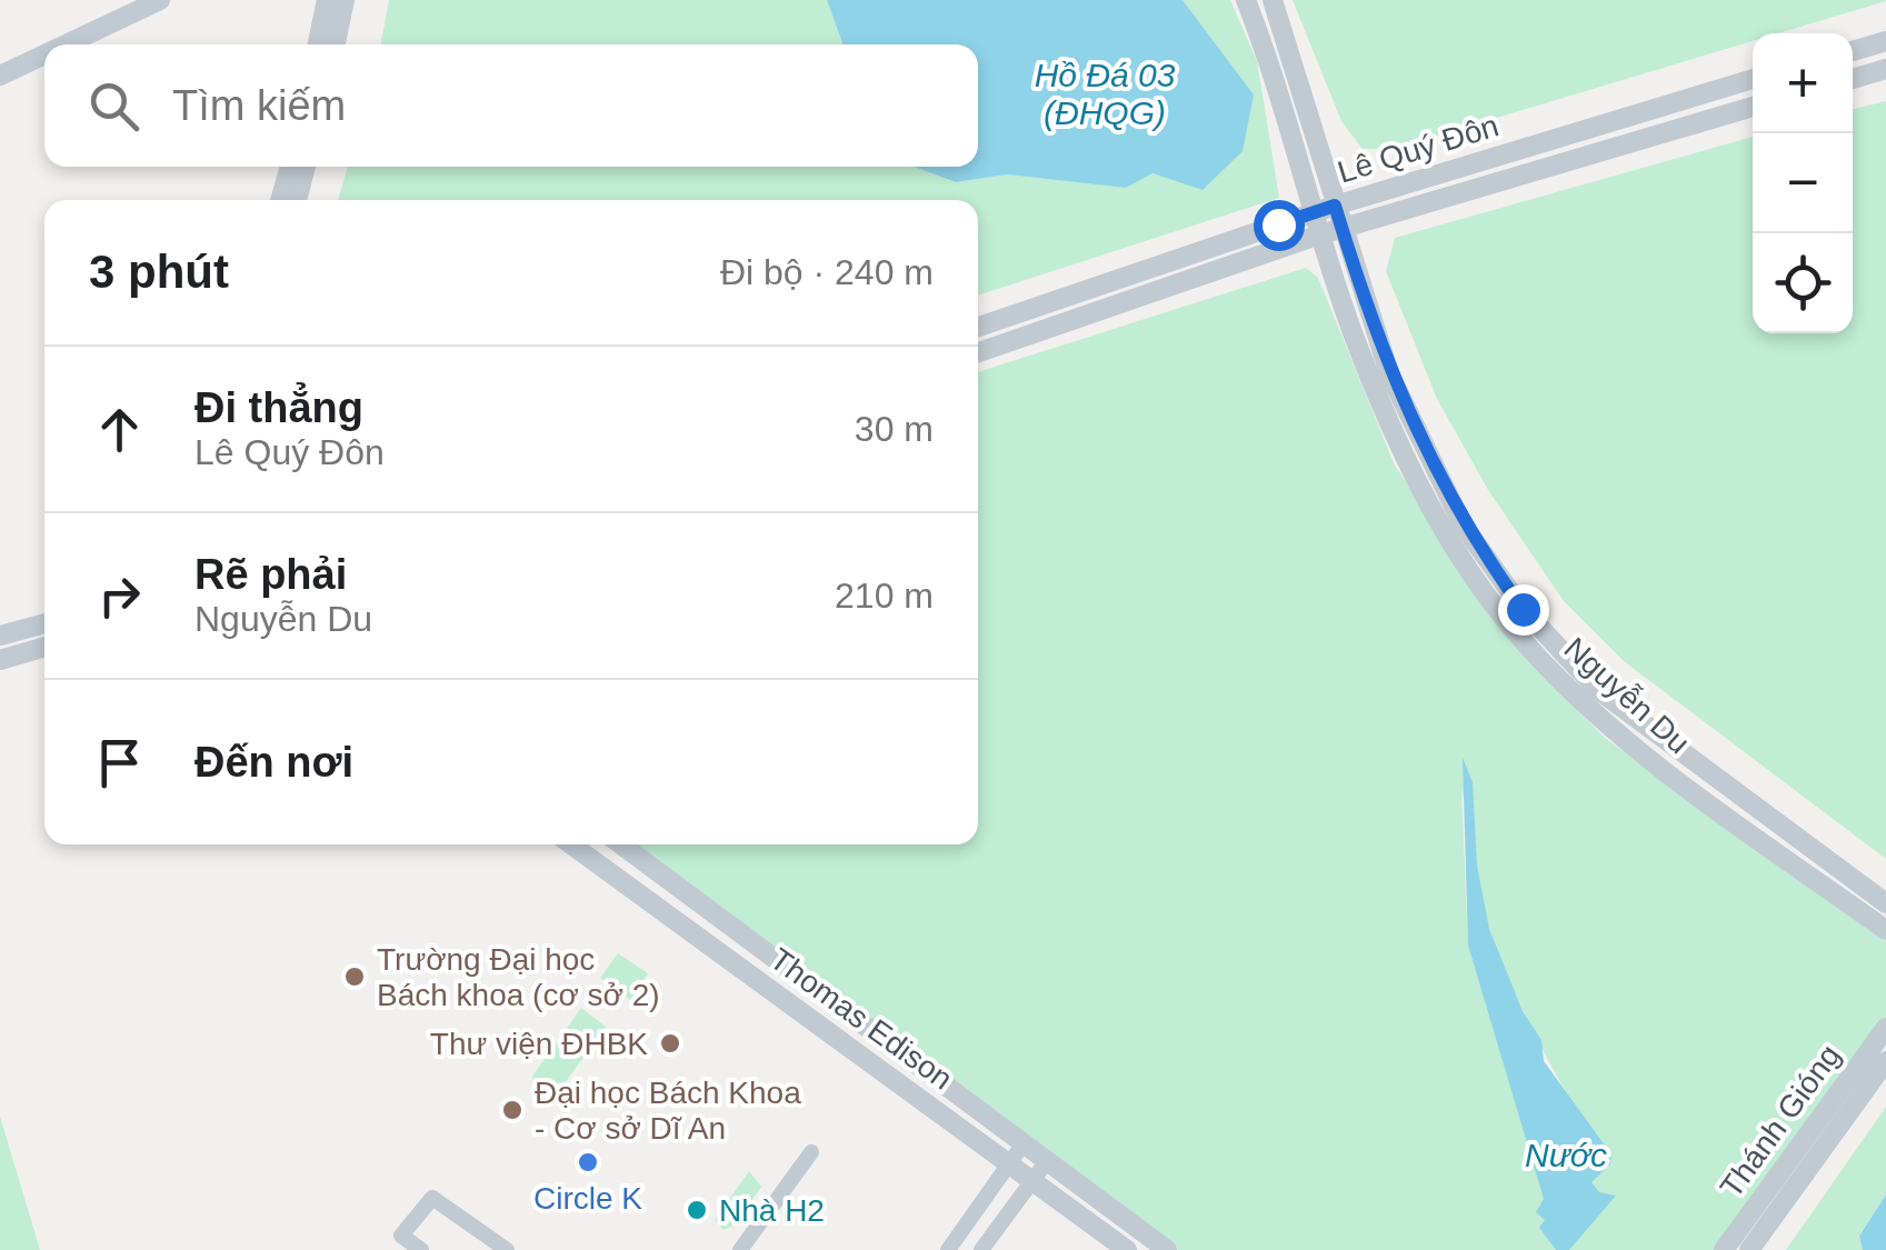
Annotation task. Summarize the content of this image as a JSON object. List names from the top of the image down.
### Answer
{
  "streets": {
    "street": [
      "Lê Quý Đôn",
      "Nguyễn Du",
      "Thomas Edison",
      "Thánh Gióng"
    ]
  },
  "crossings": [
    ["Lê Quý Đôn", "Nguyễn Du"]
  ],
  "water": ["Hồ Đá 03 (ĐHQG)", "Nước"],
  "places": [
    "Trường Đại học Bách khoa (cơ sở 2)",
    "Thư viện ĐHBK",
    "Đại học Bách Khoa - Cơ sở Dĩ An",
    "Circle K",
    "Nhà H2"
  ],
  "page": {
    "map_buttons": ["+", "−"],
    "search": "Tìm kiếm",
    "heading": ["3 phút", "Đi bộ · 240 m"],
    "list": [
      ["Đi thẳng", "Lê Quý Đôn", "30 m"],
      ["Rẽ phải", "Nguyễn Du", "210 m"],
      "Đến nơi"
    ]
  }
}
